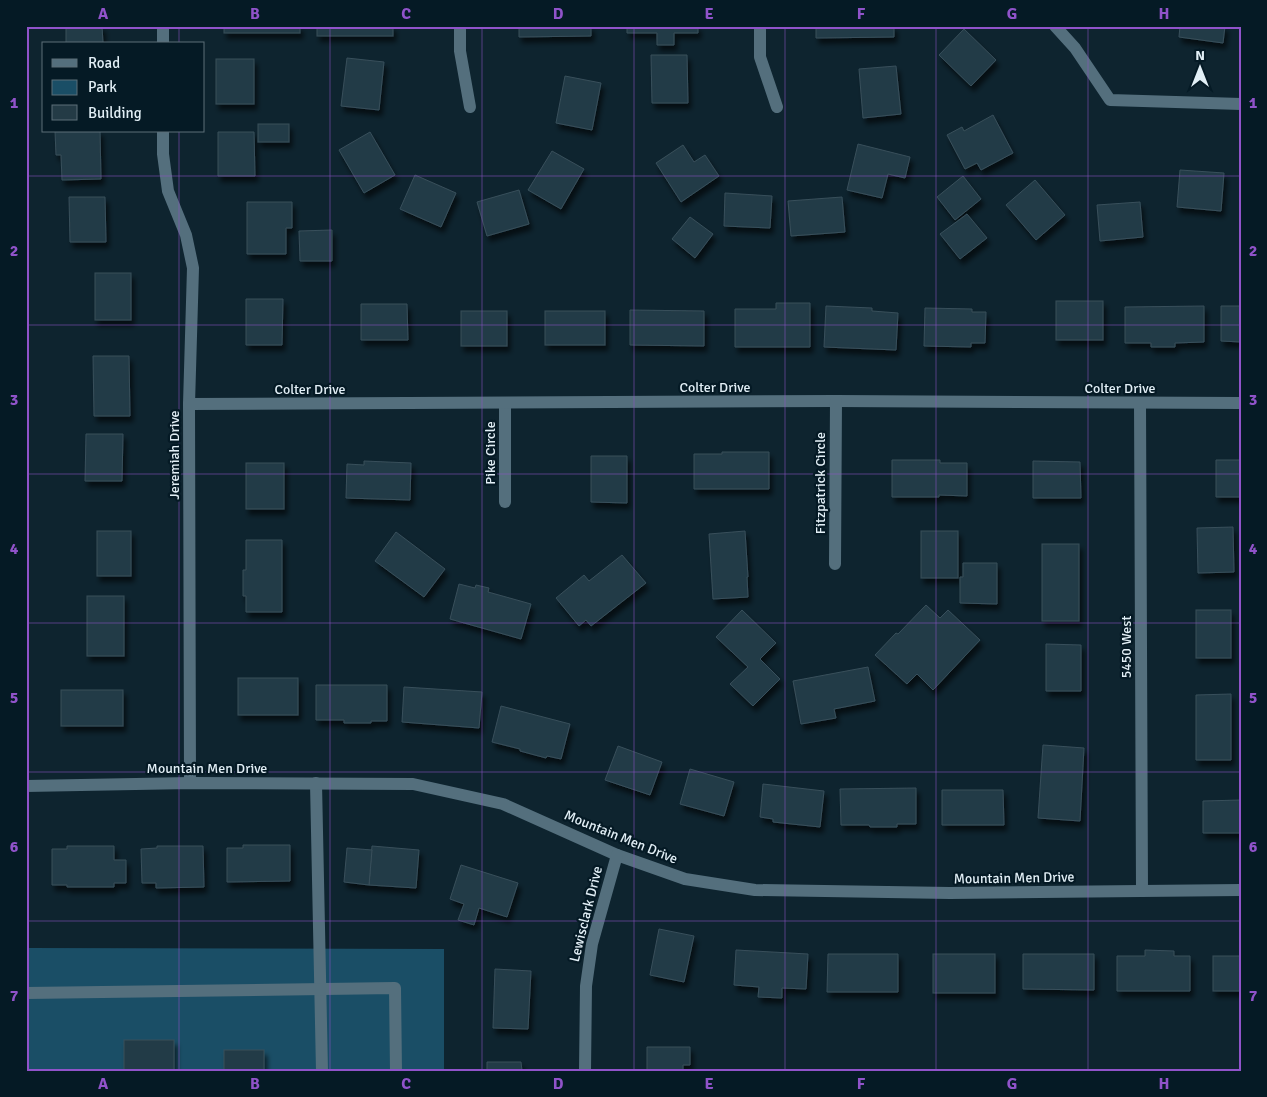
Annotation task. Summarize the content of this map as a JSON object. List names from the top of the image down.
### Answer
{
  "streets": {
    "street": [
      "Colter Drive",
      "Pike Circle",
      "Jeremiah Drive",
      "Fitzpatrick Circle",
      "5450 West",
      "Mountain Men Drive",
      "Lewisclark Drive"
    ]
  },
  "crossings": [
    ["Colter Drive", "Pike Circle"],
    ["Colter Drive", "Jeremiah Drive"],
    ["Colter Drive", "Fitzpatrick Circle"],
    ["Colter Drive", "5450 West"],
    ["Jeremiah Drive", "Mountain Men Drive"],
    ["5450 West", "Mountain Men Drive"],
    ["Mountain Men Drive", "Lewisclark Drive"]
  ],
  "legend": ["Road", "Park", "Building"],
  "north": "top",
  "grid": {
    "columns": [
      "A",
      "B",
      "C",
      "D",
      "E",
      "F",
      "G",
      "H"
    ],
    "rows": [
      "1",
      "2",
      "3",
      "4",
      "5",
      "6",
      "7"
    ]
  }
}
